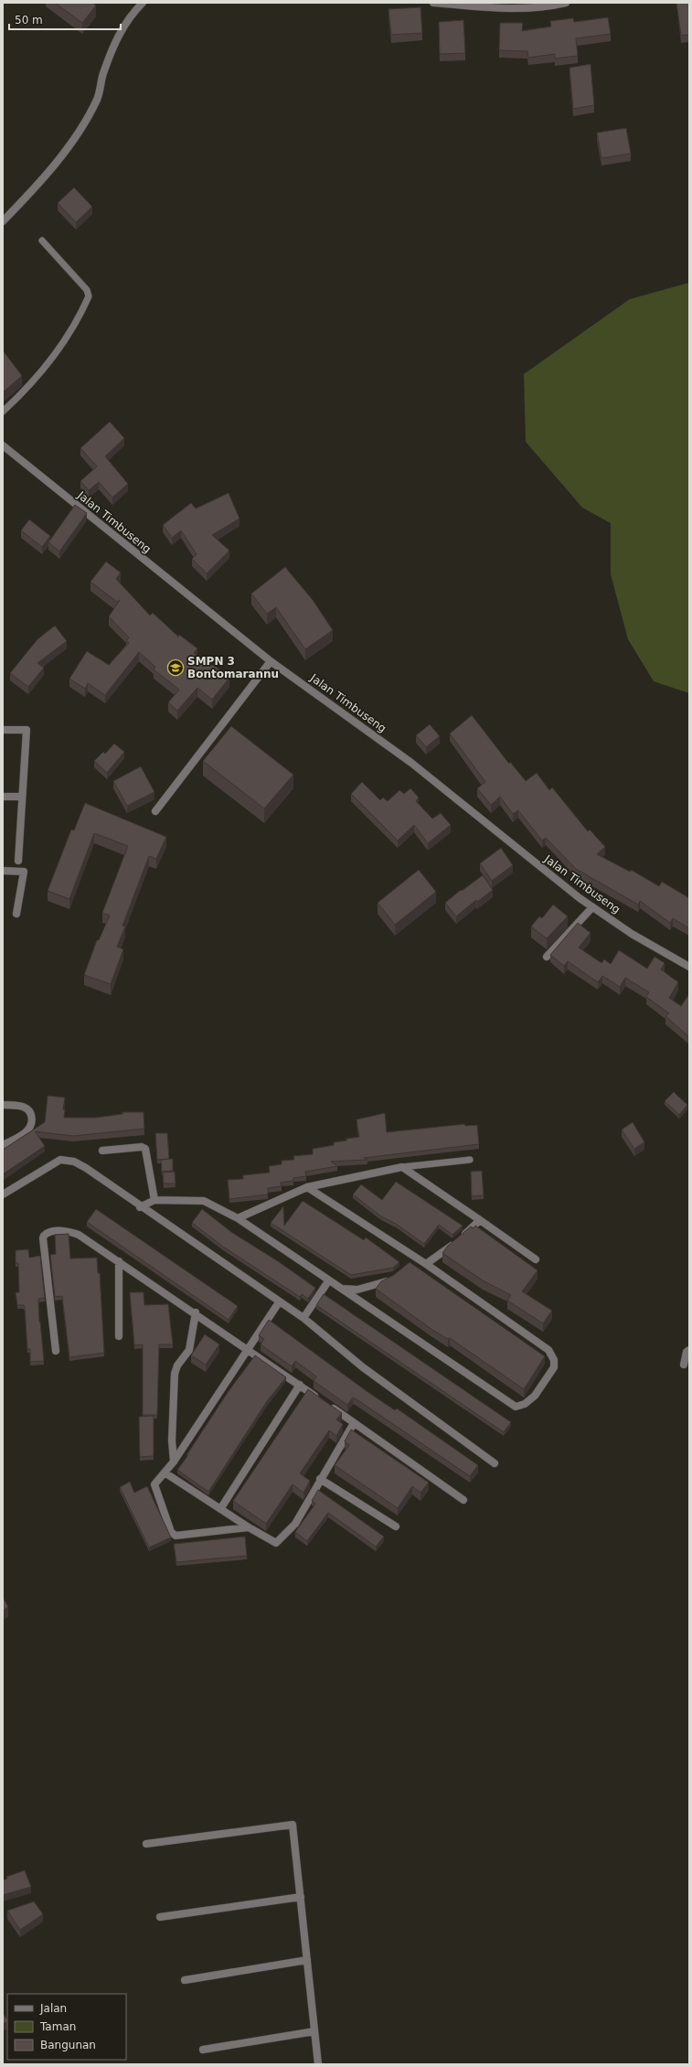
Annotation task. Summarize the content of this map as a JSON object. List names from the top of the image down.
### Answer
{
  "streets": {
    "street": ["Jalan Timbuseng"]
  },
  "places": {
    "school or university": ["SMPN 3 Bontomarannu"]
  },
  "legend": ["Jalan", "Taman", "Bangunan"],
  "scale_bar": "50 m"
}
